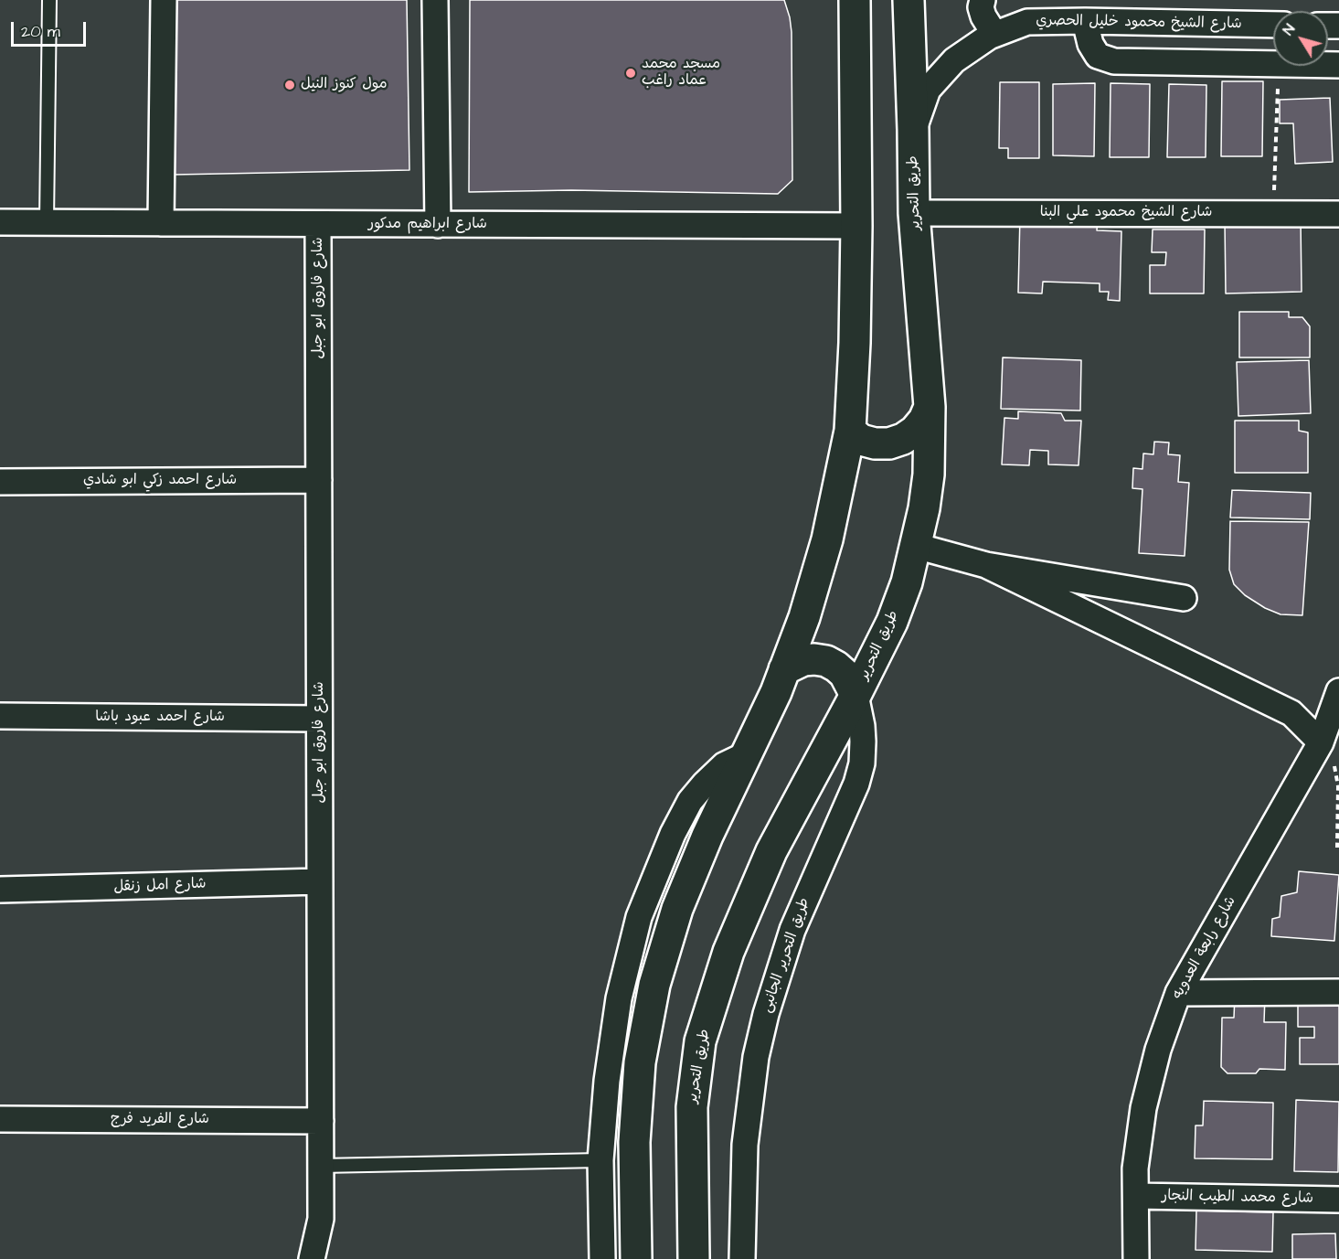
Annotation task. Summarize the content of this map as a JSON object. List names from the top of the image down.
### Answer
{
  "streets": {
    "street": [
      "شارع الشيخ محمود خليل الحصري",
      "طريق التحرير",
      "شارع الشيخ محمود علي البنا",
      "شارع ابراهيم مدكور",
      "شارع فاروق ابو جبل",
      "شارع احمد زكي ابو شادي",
      "شارع احمد عبود باشا",
      "شارع امل زنقل",
      "شارع رابعة العدويه",
      "طريق التحرير الجانبى",
      "شارع الفريد فرج",
      "شارع محمد الطيب النجار"
    ]
  },
  "crossings": [
    ["شارع الشيخ محمود خليل الحصري", "طريق التحرير"],
    ["طريق التحرير", "شارع الشيخ محمود علي البنا"],
    ["طريق التحرير", "طريق التحرير الجانبى"],
    ["شارع ابراهيم مدكور", "شارع فاروق ابو جبل"],
    ["شارع فاروق ابو جبل", "شارع احمد زكي ابو شادي"],
    ["شارع فاروق ابو جبل", "شارع احمد عبود باشا"],
    ["شارع فاروق ابو جبل", "شارع امل زنقل"],
    ["شارع فاروق ابو جبل", "شارع الفريد فرج"],
    ["شارع رابعة العدويه", "شارع محمد الطيب النجار"]
  ],
  "places": ["مسجد محمد عماد راغب", "مول كنوز النيل"],
  "scale_bar": "20 m",
  "north": "top left"
}
